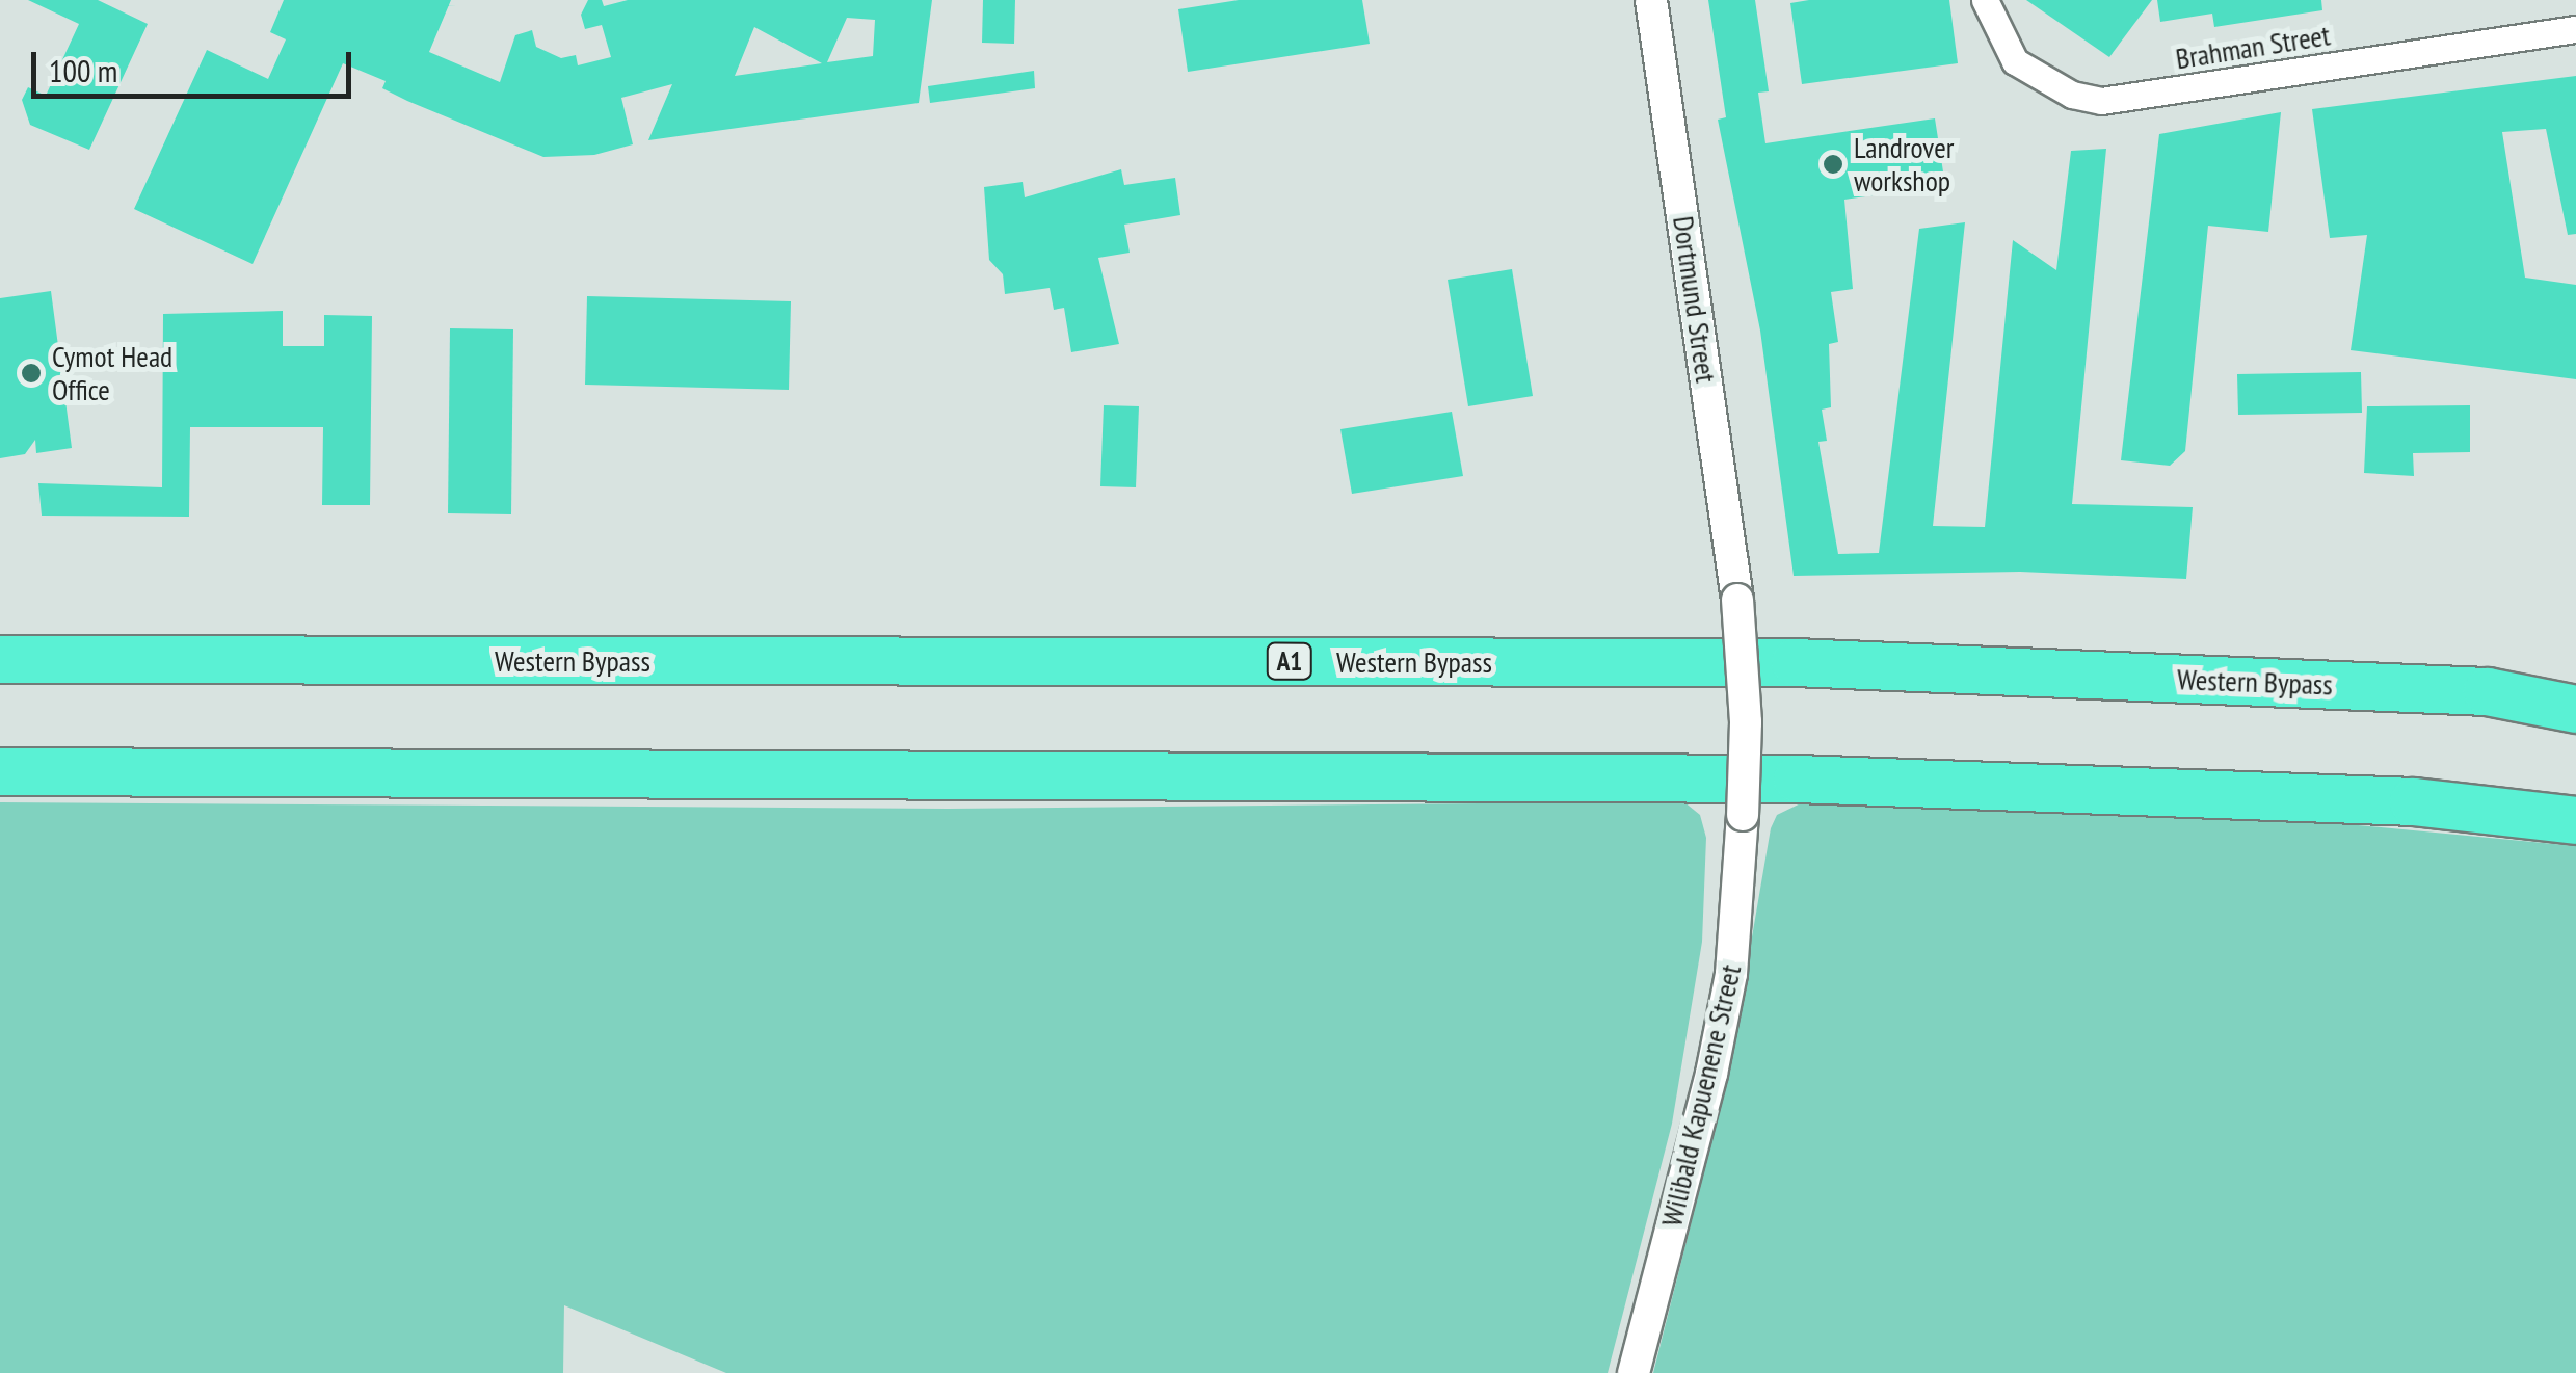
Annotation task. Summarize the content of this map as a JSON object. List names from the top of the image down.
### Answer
{
  "streets": {
    "highway": ["Western Bypass", "A1"],
    "street": ["Brahman Street", "Dortmund Street", "Wilibald Kapuenene Street"]
  },
  "crossings": [
    ["Dortmund Street", "Wilibald Kapuenene Street"]
  ],
  "places": ["Landrover workshop", "Cymot Head Office"],
  "scale_bar": "100 m"
}
